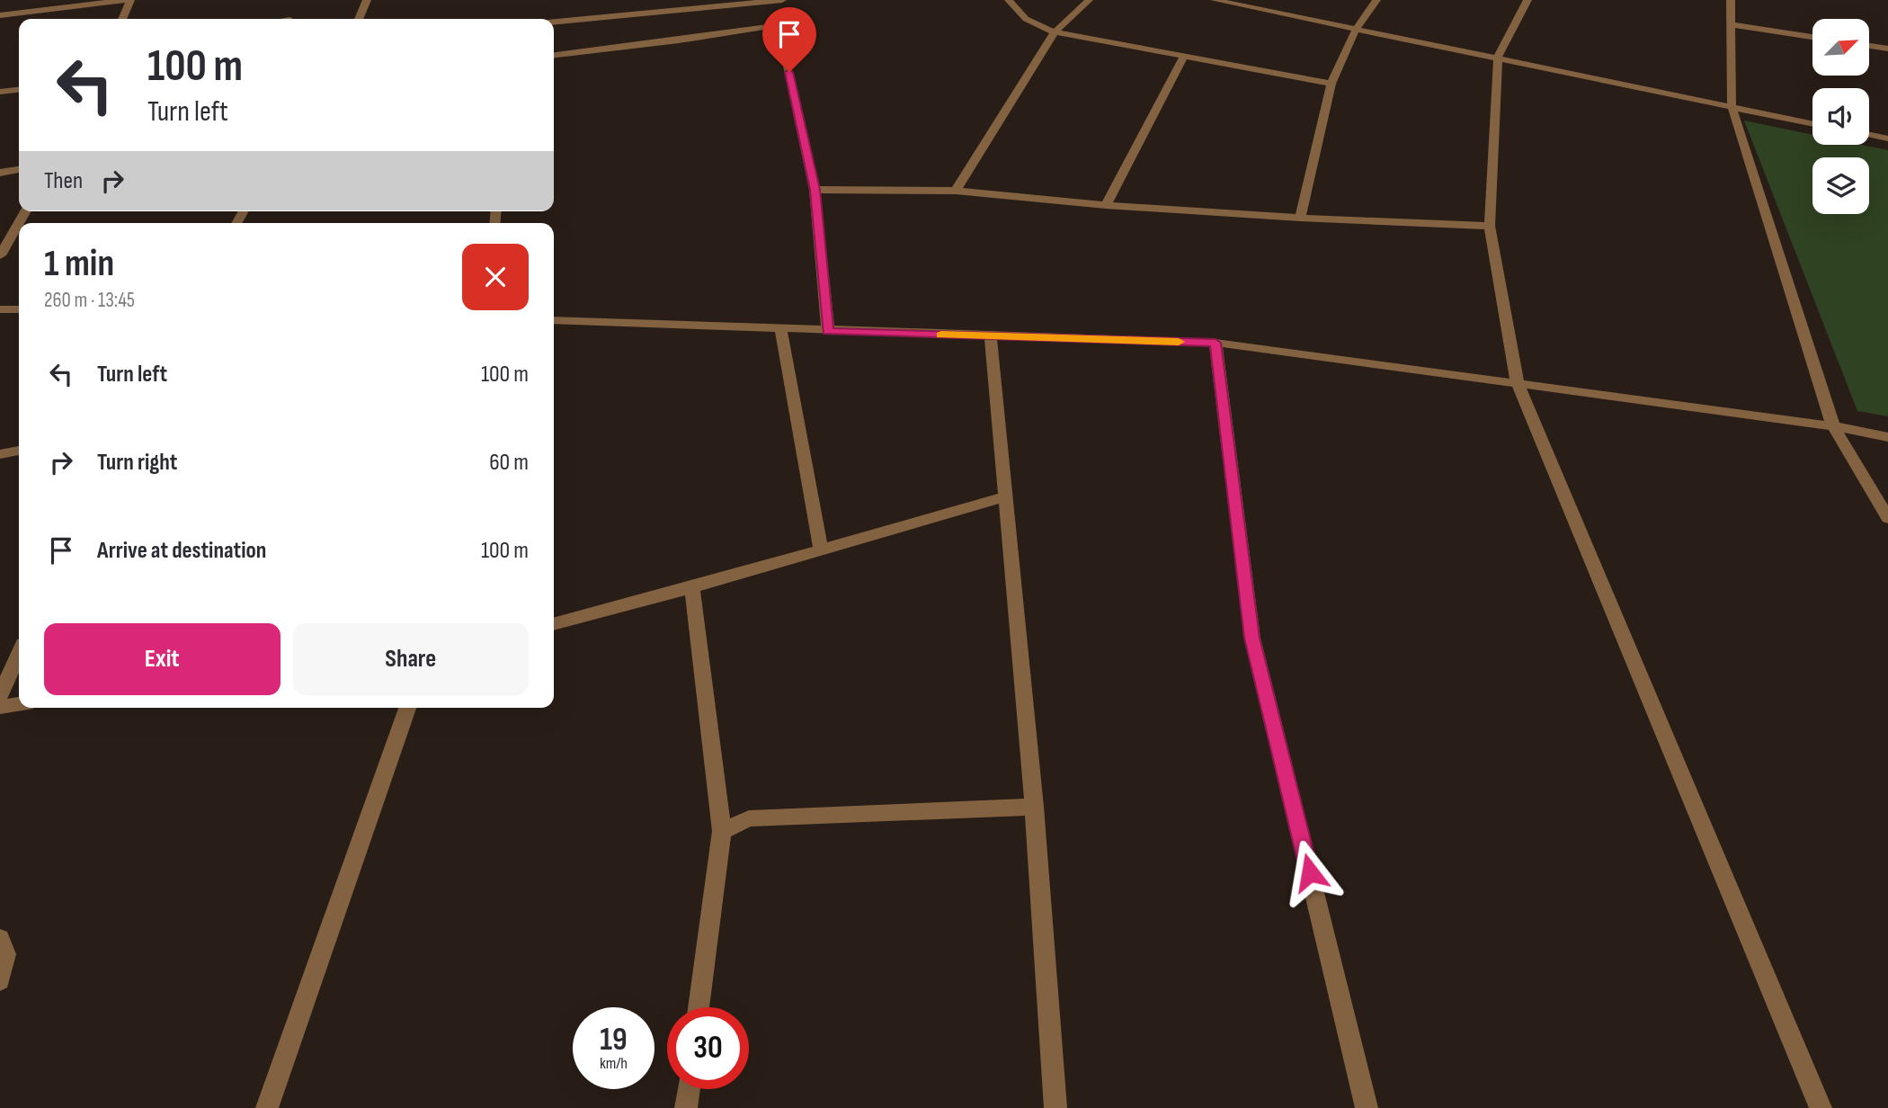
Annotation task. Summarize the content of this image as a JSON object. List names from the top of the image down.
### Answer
{
  "north": "top right",
  "page": {
    "turn": ["100 m", "Turn left"],
    "then": "Then",
    "heading": ["1 min", "260 m · 13:45"],
    "list": [
      {
        "name": "Turn left",
        "value": "100 m"
      },
      {
        "name": "Turn right",
        "value": "60 m"
      },
      {
        "name": "Arrive at destination",
        "value": "100 m"
      }
    ],
    "buttons": ["Exit", "Share"],
    "speed": "19 km/h",
    "limit": "30"
  }
}
